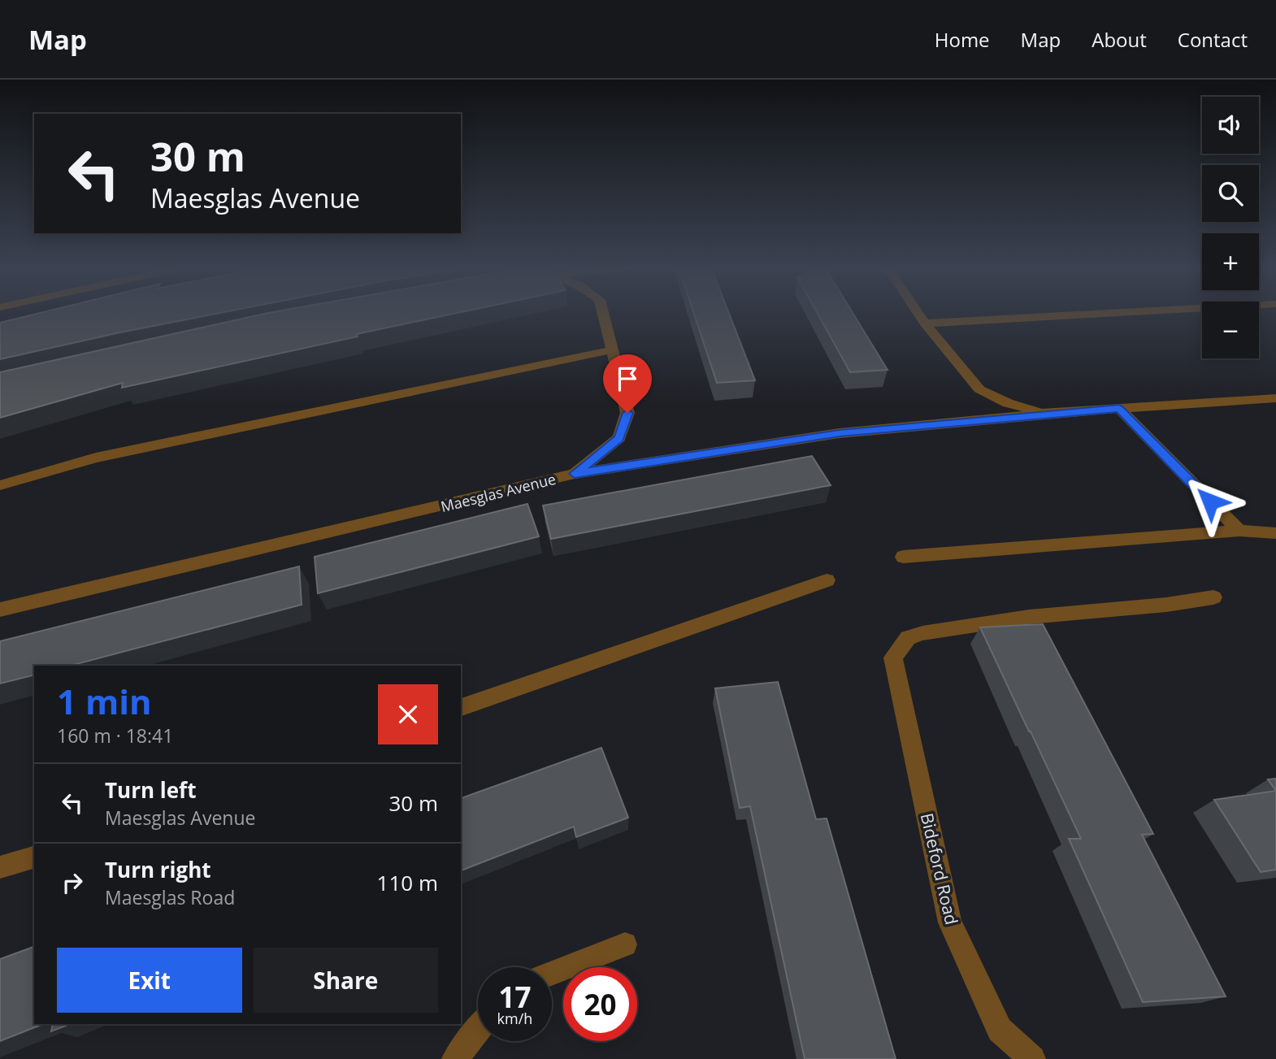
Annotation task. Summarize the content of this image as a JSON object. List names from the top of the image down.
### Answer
{
  "streets": {
    "street": ["Maesglas Avenue", "Bideford Road"]
  },
  "page": {
    "header": "Map",
    "nav": [
      "Home",
      "Map",
      "About",
      "Contact"
    ],
    "map_buttons": ["+", "−"],
    "turn": ["30 m", "Maesglas Avenue"],
    "heading": ["1 min", "160 m · 18:41"],
    "list": [
      {
        "name": "Turn left",
        "note": "Maesglas Avenue",
        "value": "30 m"
      },
      {
        "name": "Turn right",
        "note": "Maesglas Road",
        "value": "110 m"
      }
    ],
    "buttons": ["Exit", "Share"],
    "speed": "17 km/h",
    "limit": "20"
  }
}
